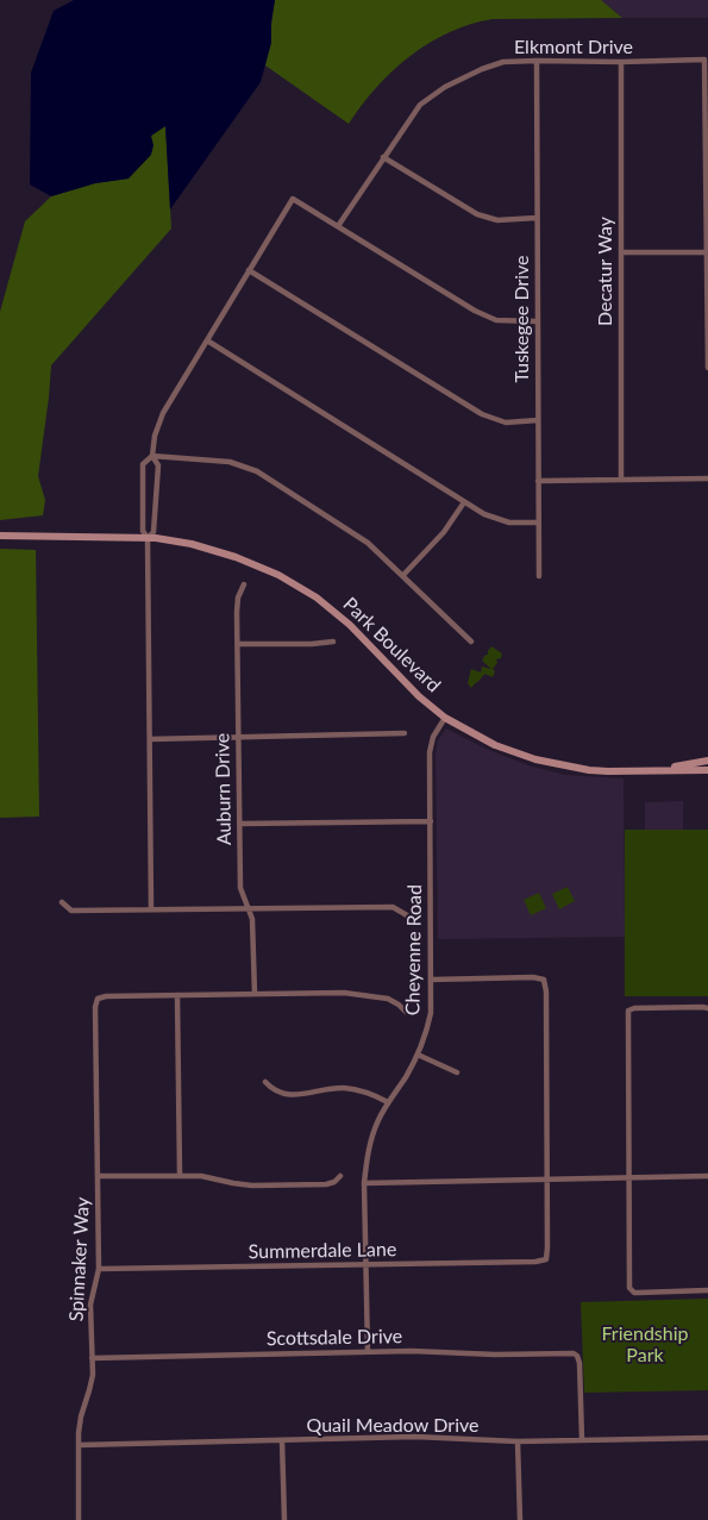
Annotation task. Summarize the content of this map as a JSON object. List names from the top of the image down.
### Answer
{
  "streets": {
    "main road": ["Park Boulevard"],
    "street": [
      "Elkmont Drive",
      "Decatur Way",
      "Tuskegee Drive",
      "Auburn Drive",
      "Cheyenne Road",
      "Summerdale Lane",
      "Spinnaker Way",
      "Scottsdale Drive",
      "Quail Meadow Drive"
    ]
  },
  "crossings": [
    ["Elkmont Drive", "Decatur Way"],
    ["Elkmont Drive", "Tuskegee Drive"],
    ["Park Boulevard", "Cheyenne Road"],
    ["Cheyenne Road", "Summerdale Lane"],
    ["Cheyenne Road", "Scottsdale Drive"],
    ["Summerdale Lane", "Spinnaker Way"],
    ["Spinnaker Way", "Scottsdale Drive"],
    ["Spinnaker Way", "Quail Meadow Drive"],
    ["Scottsdale Drive", "Quail Meadow Drive"]
  ],
  "parks": ["Friendship Park"]
}
